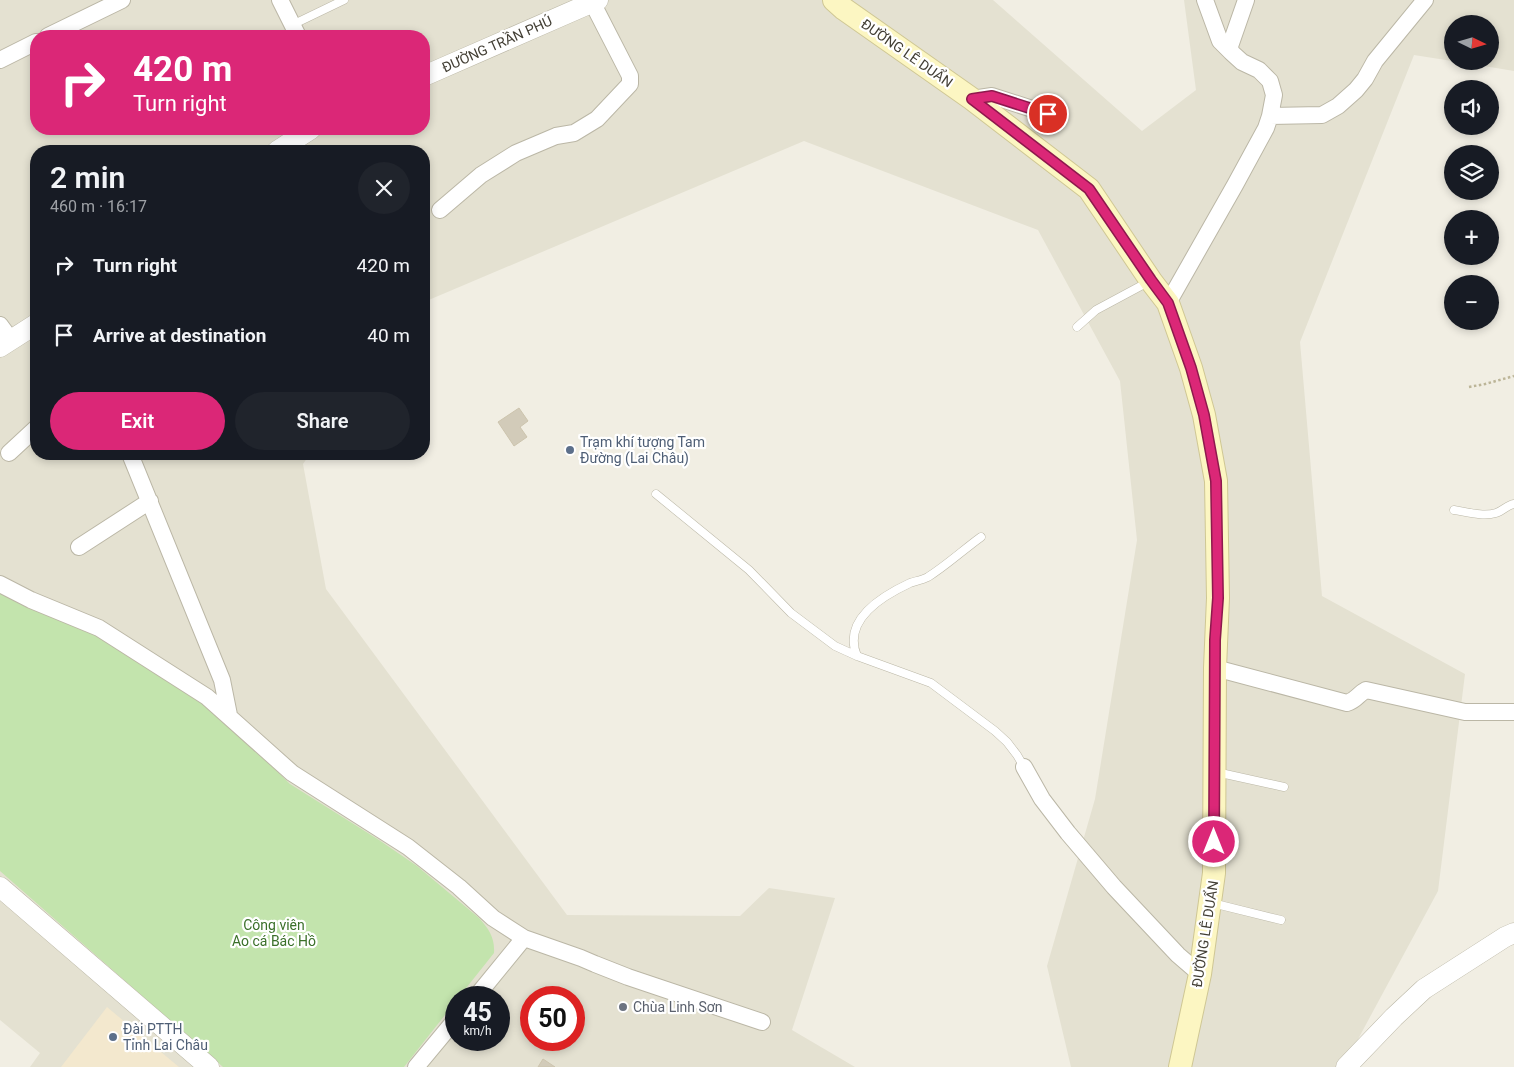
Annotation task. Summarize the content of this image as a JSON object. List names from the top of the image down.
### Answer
{
  "streets": {
    "main road": ["ĐƯỜNG LÊ DUẨN"],
    "street": ["ĐƯỜNG TRẦN PHÚ"]
  },
  "parks": ["Công viên Ao cá Bác Hồ"],
  "places": ["Trạm khí tượng Tam Đường (Lai Châu)", "Chùa Linh Sơn", "Đài PTTH Tỉnh Lai Châu"],
  "north": "right",
  "page": {
    "map_buttons": ["+", "−"],
    "turn": ["420 m", "Turn right"],
    "heading": ["2 min", "460 m · 16:17"],
    "list": [
      {
        "name": "Turn right",
        "value": "420 m"
      },
      {
        "name": "Arrive at destination",
        "value": "40 m"
      }
    ],
    "buttons": ["Exit", "Share"],
    "speed": "45 km/h",
    "limit": "50"
  }
}
